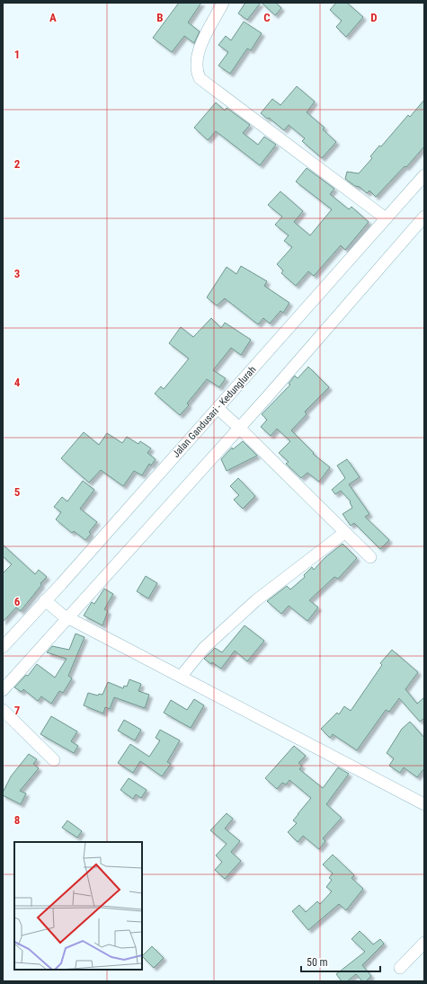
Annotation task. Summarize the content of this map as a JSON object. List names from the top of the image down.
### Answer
{
  "streets": {
    "street": ["Jalan Gandusari - Kedunglurah"]
  },
  "scale_bar": "50 m",
  "grid": {
    "columns": [
      "A",
      "B",
      "C",
      "D"
    ],
    "rows": [
      "1",
      "2",
      "3",
      "4",
      "5",
      "6",
      "7",
      "8"
    ]
  }
}
